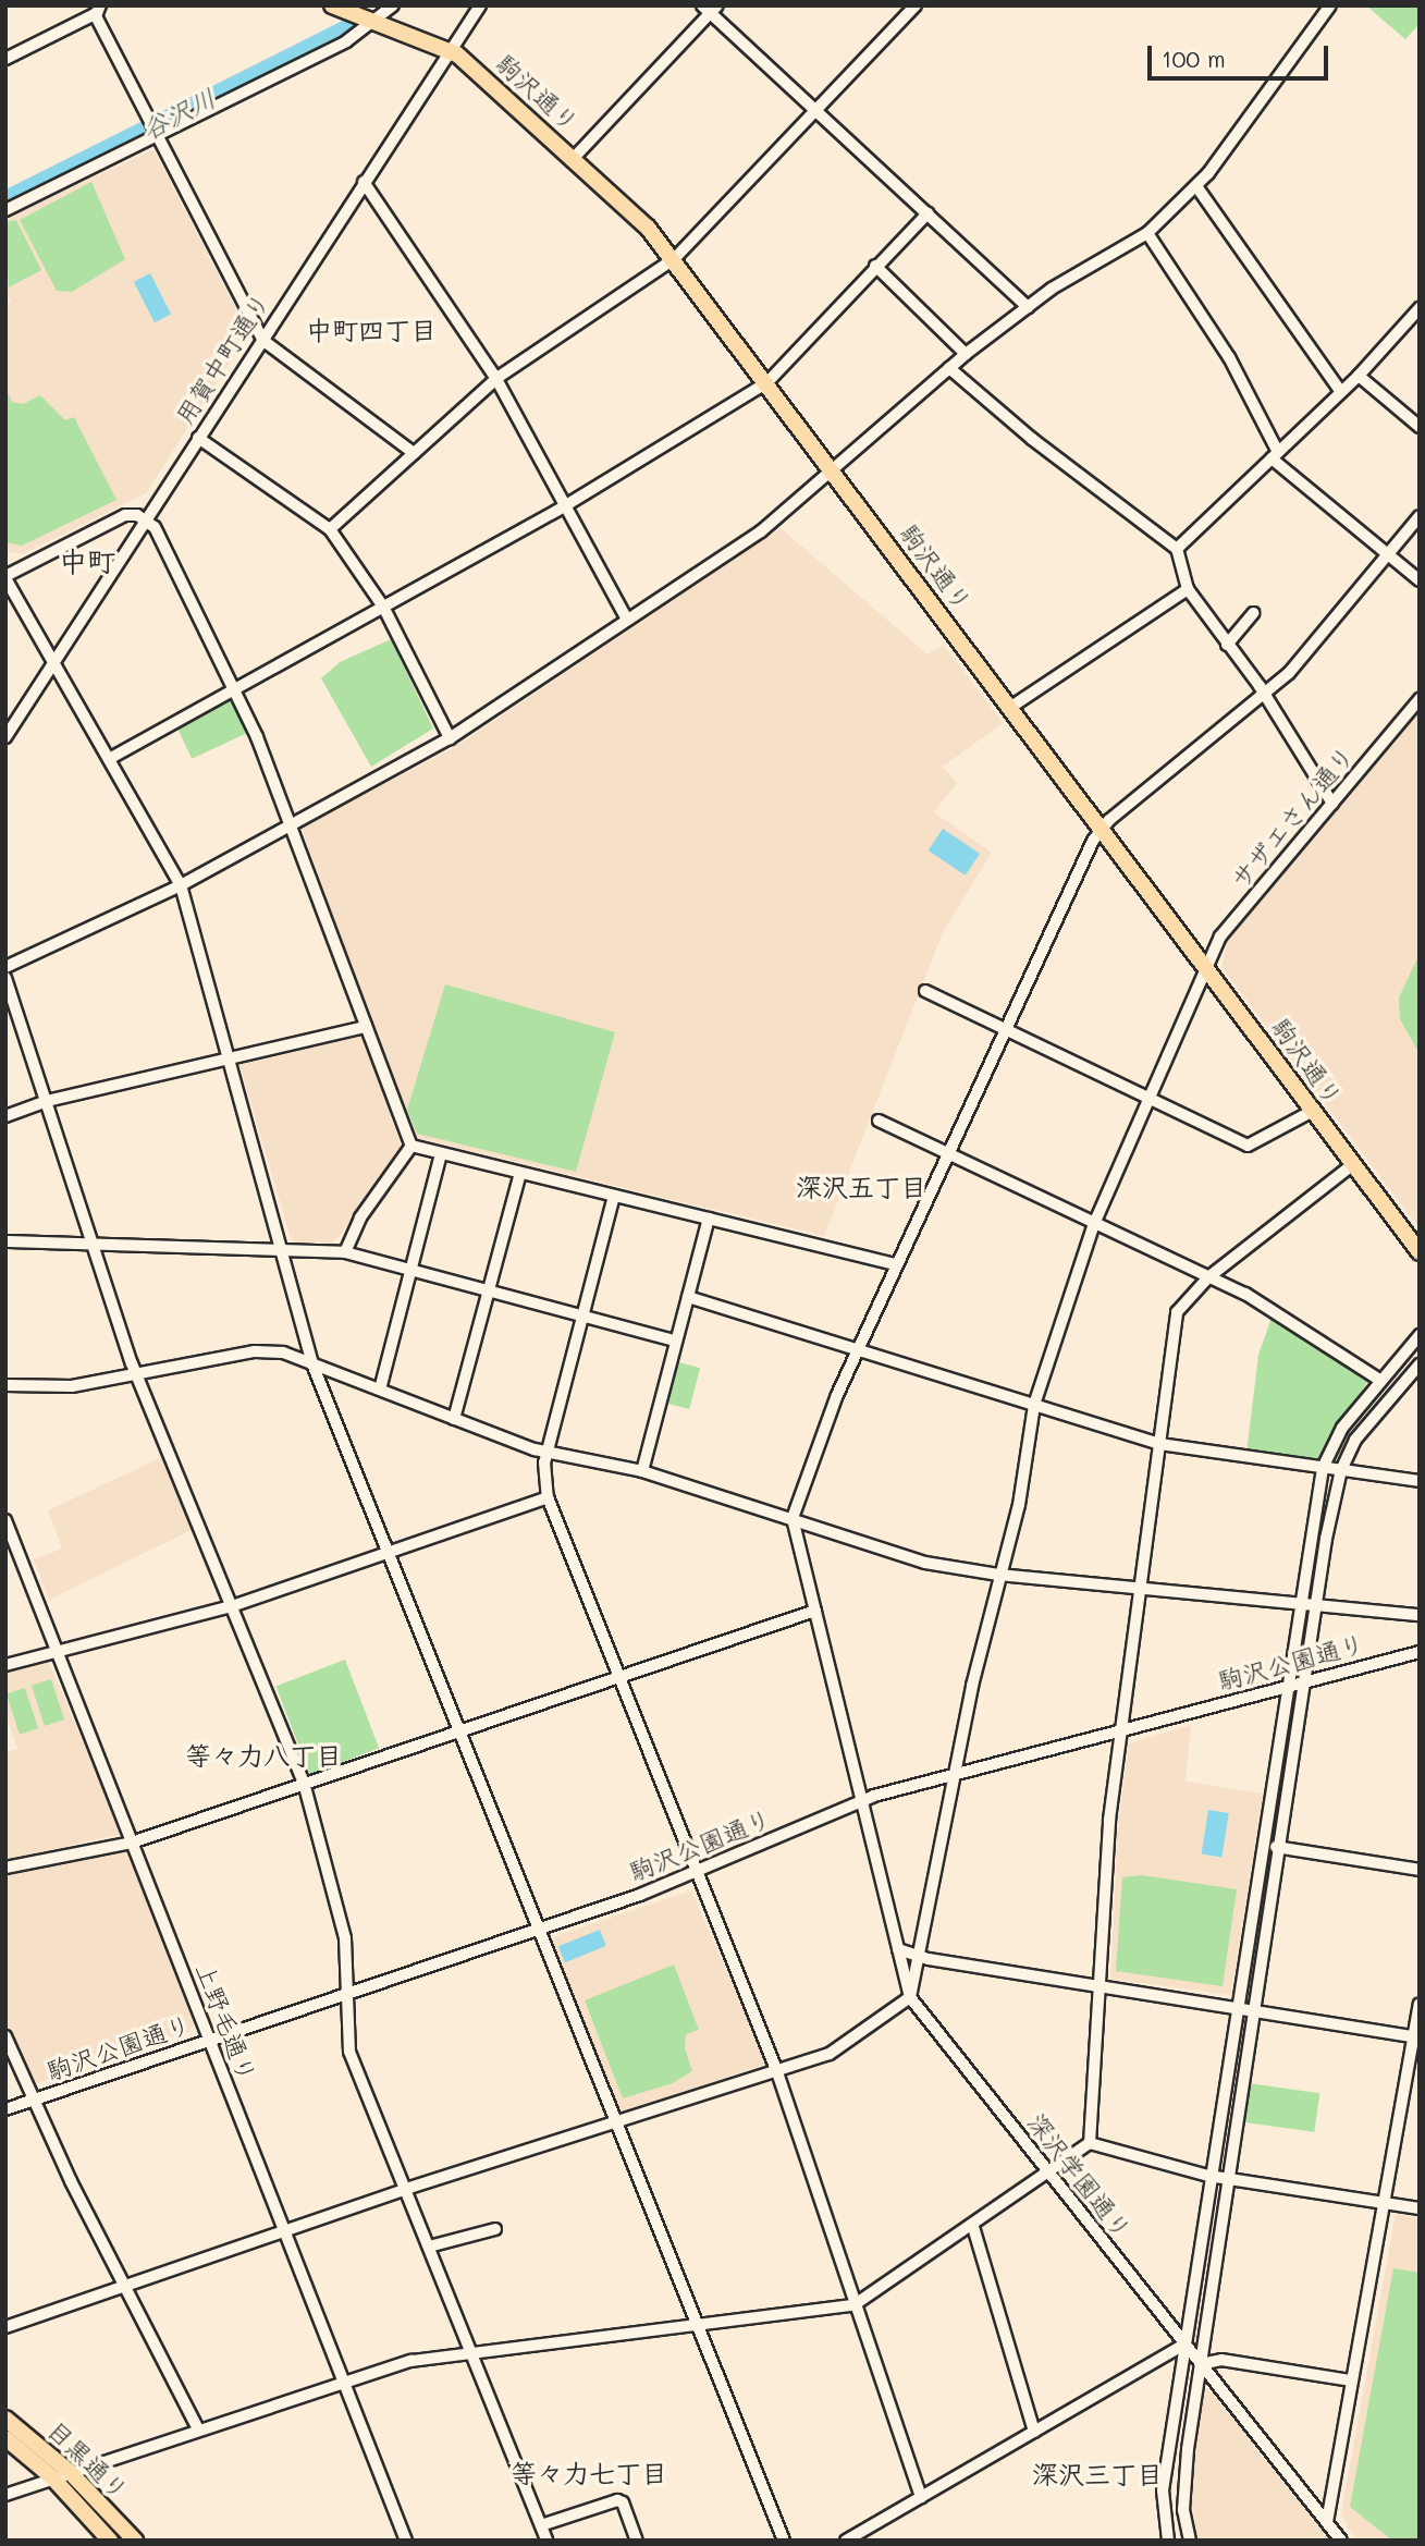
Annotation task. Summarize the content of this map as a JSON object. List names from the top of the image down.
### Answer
{
  "streets": {
    "main road": ["駒沢通り", "目黒通り"],
    "street": [
      "用賀中町通り",
      "サザエさん通り",
      "駒沢公園通り",
      "上野毛通り",
      "深沢学園通り"
    ]
  },
  "crossings": [
    ["駒沢通り", "用賀中町通り"],
    ["駒沢通り", "サザエさん通り"],
    ["サザエさん通り", "駒沢公園通り"],
    ["サザエさん通り", "深沢学園通り"],
    ["駒沢公園通り", "上野毛通り"],
    ["駒沢公園通り", "深沢学園通り"]
  ],
  "districts": [
    "中町四丁目",
    "中町",
    "深沢五丁目",
    "等々力八丁目",
    "等々力七丁目",
    "深沢三丁目"
  ],
  "water": ["谷沢川"],
  "scale_bar": "100 m"
}
